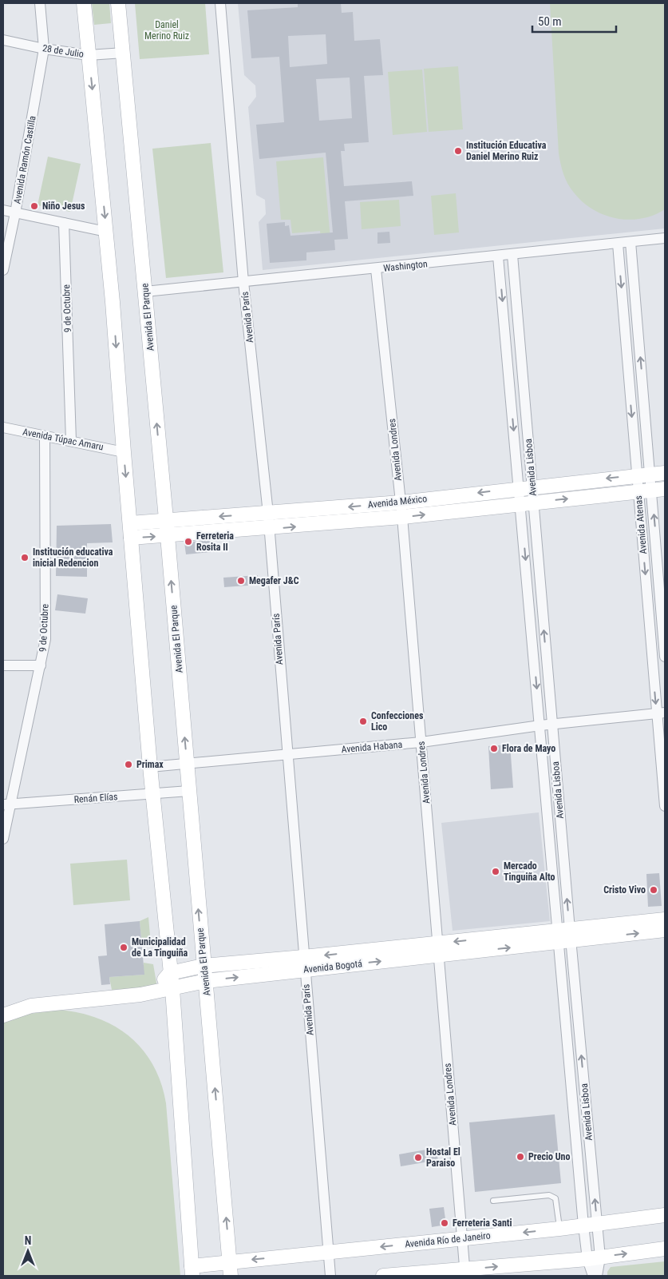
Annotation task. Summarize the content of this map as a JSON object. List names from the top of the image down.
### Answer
{
  "streets": {
    "street": [
      "28 de Julio",
      "Avenida Ramón Castilla",
      "Washington",
      "9 de Octubre",
      "Avenida El Parque",
      "Avenida París",
      "Avenida Túpac Amaru",
      "Avenida Londres",
      "Avenida Lisboa",
      "Avenida México",
      "Avenida Atenas",
      "Avenida Habana",
      "Renán Elías",
      "Avenida Bogotá",
      "Avenida Río de Janeiro"
    ]
  },
  "crossings": [
    ["28 de Julio", "Avenida Ramón Castilla"],
    ["28 de Julio", "Avenida El Parque"],
    ["Washington", "Avenida El Parque"],
    ["Washington", "Avenida París"],
    ["Washington", "Avenida Londres"],
    ["Washington", "Avenida Lisboa"],
    ["Washington", "Avenida Atenas"],
    ["9 de Octubre", "Avenida Túpac Amaru"],
    ["9 de Octubre", "Renán Elías"],
    ["Avenida El Parque", "Avenida México"],
    ["Avenida El Parque", "Avenida Habana"],
    ["Avenida El Parque", "Renán Elías"],
    ["Avenida El Parque", "Avenida Bogotá"],
    ["Avenida El Parque", "Avenida Río de Janeiro"],
    ["Avenida París", "Avenida México"],
    ["Avenida París", "Avenida Habana"],
    ["Avenida París", "Avenida Bogotá"],
    ["Avenida París", "Avenida Río de Janeiro"],
    ["Avenida Londres", "Avenida México"],
    ["Avenida Londres", "Avenida Habana"],
    ["Avenida Londres", "Avenida Bogotá"],
    ["Avenida Londres", "Avenida Río de Janeiro"],
    ["Avenida Lisboa", "Avenida México"],
    ["Avenida Lisboa", "Avenida Habana"],
    ["Avenida Lisboa", "Avenida Bogotá"],
    ["Avenida Lisboa", "Avenida Río de Janeiro"],
    ["Avenida México", "Avenida Atenas"],
    ["Avenida Atenas", "Avenida Habana"]
  ],
  "parks": ["Daniel Merino Ruiz"],
  "places": [
    "Institución Educativa Daniel Merino Ruiz",
    "Niño Jesus",
    "Ferreteria Rosita II",
    "Institución educativa inicial Redencion",
    "Megafer J&C",
    "Confecciones Lico",
    "Flora de Mayo",
    "Primax",
    "Mercado Tinguiña Alto",
    "Cristo Vivo",
    "Municipalidad de La Tinguiña",
    "Precio Uno",
    "Hostal El Paraiso",
    "Ferreteria Santi"
  ],
  "scale_bar": "50 m",
  "north": "top"
}
